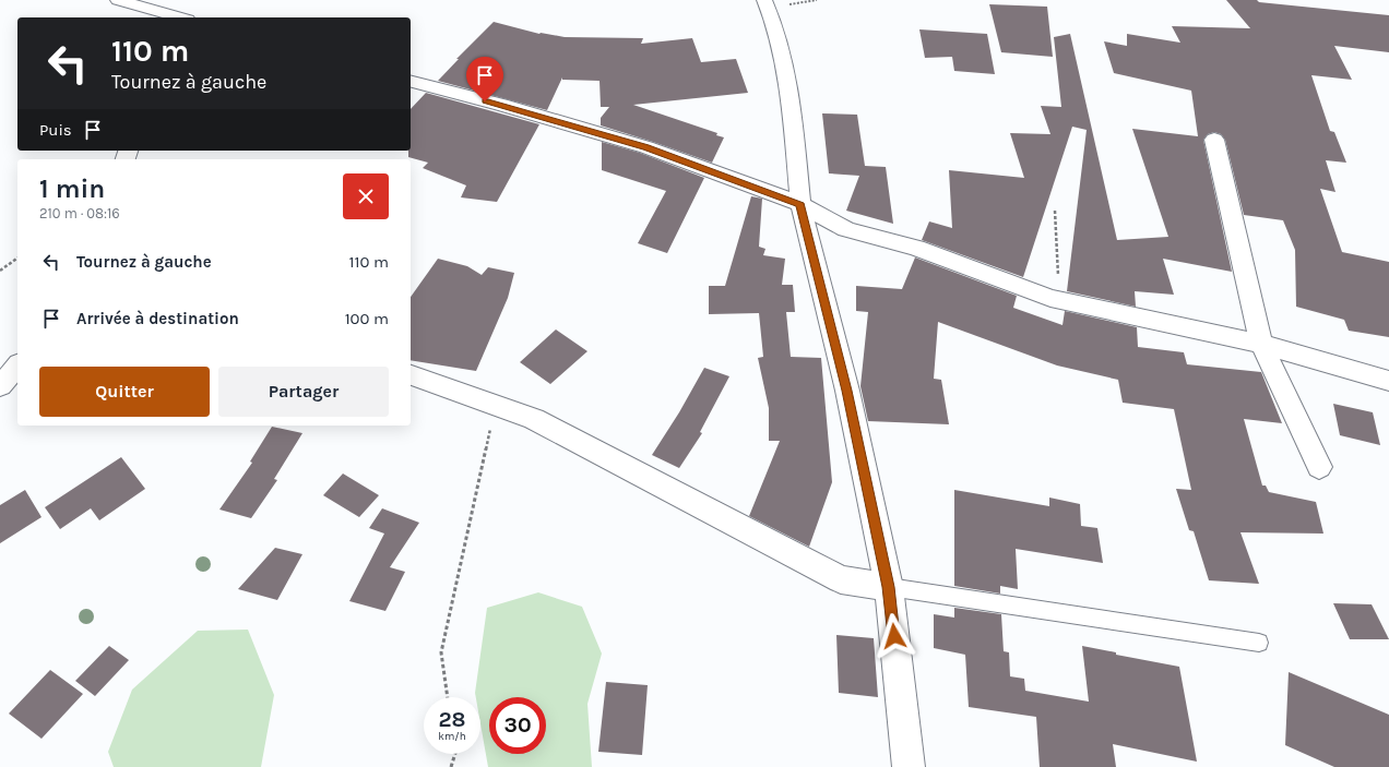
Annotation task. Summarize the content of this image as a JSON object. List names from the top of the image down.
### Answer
{
  "page": {
    "turn": ["110 m", "Tournez à gauche"],
    "then": "Puis",
    "heading": ["1 min", "210 m · 08:16"],
    "list": [
      {
        "name": "Tournez à gauche",
        "value": "110 m"
      },
      {
        "name": "Arrivée à destination",
        "value": "100 m"
      }
    ],
    "buttons": ["Quitter", "Partager"],
    "speed": "28 km/h",
    "limit": "30"
  }
}
